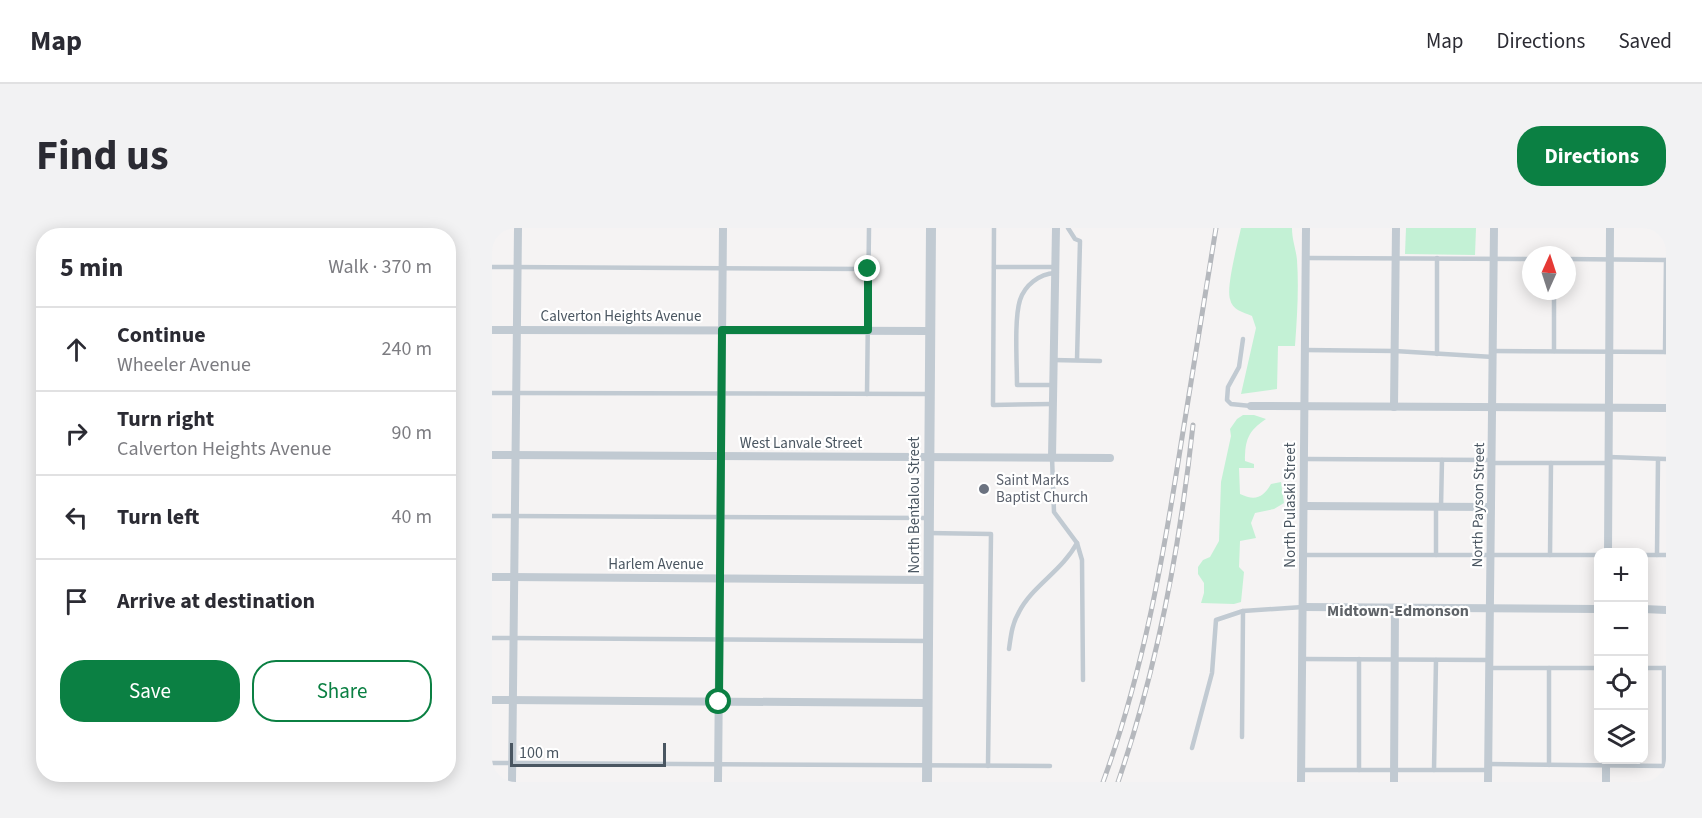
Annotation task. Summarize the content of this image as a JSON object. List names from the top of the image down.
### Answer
{
  "streets": {
    "street": [
      "Calverton Heights Avenue",
      "West Lanvale Street",
      "North Bentalou Street",
      "North Pulaski Street",
      "North Payson Street",
      "Harlem Avenue"
    ]
  },
  "crossings": [
    ["Calverton Heights Avenue", "North Bentalou Street"],
    ["West Lanvale Street", "North Bentalou Street"],
    ["North Bentalou Street", "Harlem Avenue"]
  ],
  "districts": ["Midtown-Edmonson"],
  "places": ["Saint Marks Baptist Church"],
  "scale_bar": "100 m",
  "north": "top",
  "page": {
    "header": "Map",
    "nav": ["Map", "Directions", "Saved"],
    "title": "Find us",
    "buttons": [
      "Directions",
      ["Save", "Share"]
    ],
    "heading": ["5 min", "Walk · 370 m"],
    "list": [
      ["Continue", "Wheeler Avenue", "240 m"],
      ["Turn right", "Calverton Heights Avenue", "90 m"],
      ["Turn left", "40 m"],
      "Arrive at destination"
    ],
    "map_buttons": ["+", "−"],
    "scale": "100 m"
  }
}
